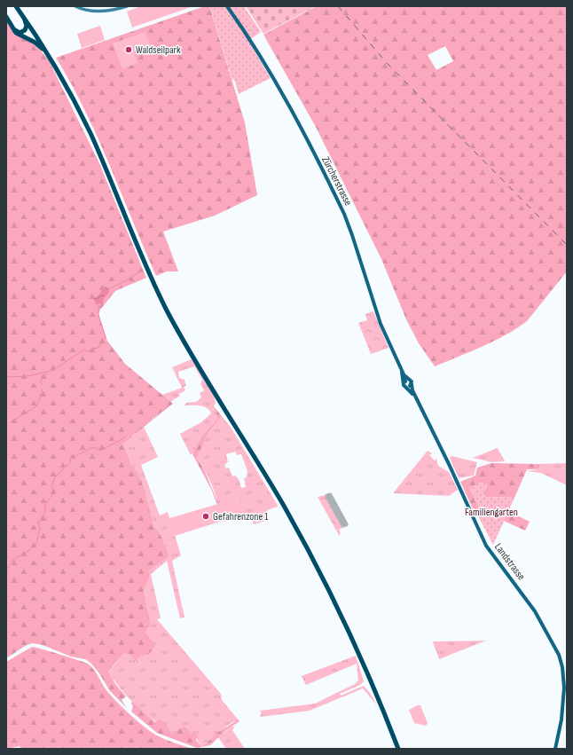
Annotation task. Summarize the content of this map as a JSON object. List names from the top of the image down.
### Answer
{
  "streets": {
    "main road": ["Zürcherstrasse", "Landstrasse"]
  },
  "crossings": [
    ["Zürcherstrasse", "Landstrasse"]
  ],
  "parks": ["Familiengarten"],
  "places": ["Waldseilpark", "Gefahrenzone 1"]
}
